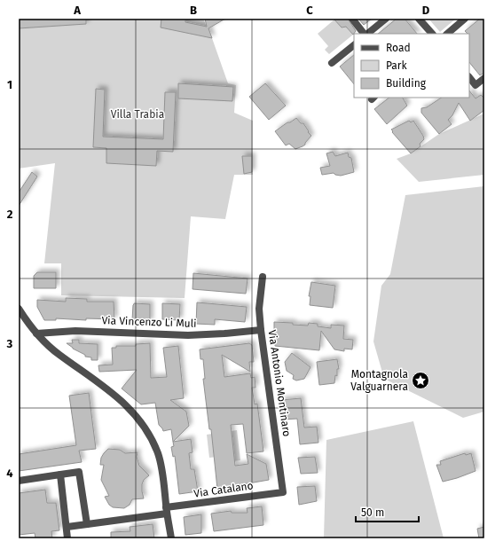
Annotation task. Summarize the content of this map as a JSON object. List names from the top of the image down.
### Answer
{
  "streets": {
    "street": ["Via Vincenzo Li Muli", "Via Antonio Montinaro", "Via Catalano"]
  },
  "crossings": [
    ["Via Vincenzo Li Muli", "Via Antonio Montinaro"],
    ["Via Antonio Montinaro", "Via Catalano"]
  ],
  "parks": ["Villa Trabia"],
  "places": {
    "place": ["Montagnola Valguarnera"]
  },
  "legend": ["Road", "Park", "Building"],
  "scale_bar": "50 m",
  "grid": {
    "columns": [
      "A",
      "B",
      "C",
      "D"
    ],
    "rows": [
      "1",
      "2",
      "3",
      "4"
    ]
  }
}
